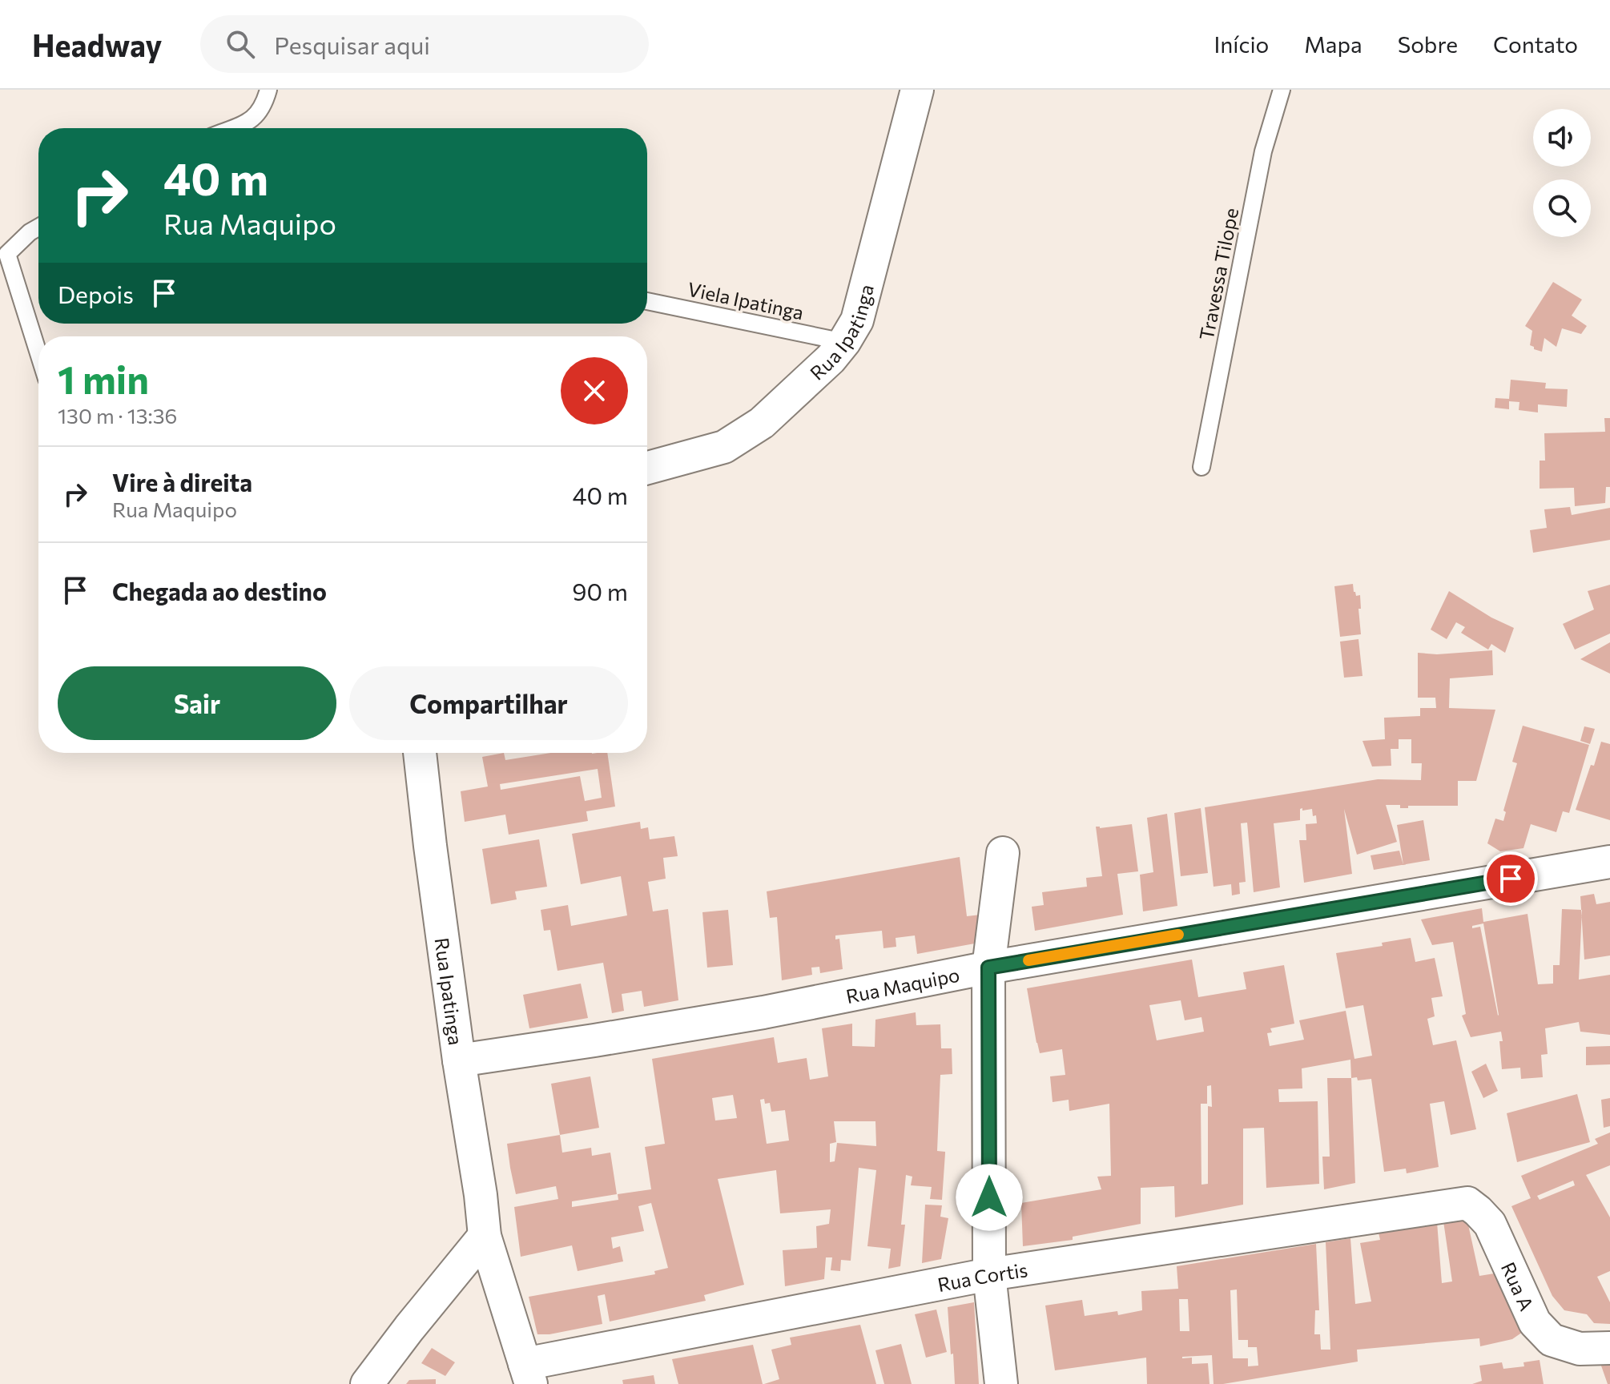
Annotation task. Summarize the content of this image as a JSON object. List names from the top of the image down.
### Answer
{
  "streets": {
    "street": [
      "Rua Ipatinga",
      "Rua Maquipo",
      "Rua Cortis",
      "Rua A"
    ],
    "lane": ["Travessa Tilope", "Viela Ipatinga"]
  },
  "crossings": [
    ["Viela Ipatinga", "Rua Ipatinga"],
    ["Rua Ipatinga", "Rua Maquipo"],
    ["Rua Ipatinga", "Rua Cortis"],
    ["Rua Cortis", "Rua A"]
  ],
  "page": {
    "header": "Headway",
    "search": "Pesquisar aqui",
    "nav": [
      "Início",
      "Mapa",
      "Sobre",
      "Contato"
    ],
    "turn": ["40 m", "Rua Maquipo"],
    "then": "Depois",
    "heading": ["1 min", "130 m · 13:36"],
    "list": [
      {
        "name": "Vire à direita",
        "note": "Rua Maquipo",
        "value": "40 m"
      },
      {
        "name": "Chegada ao destino",
        "value": "90 m"
      }
    ],
    "buttons": ["Sair", "Compartilhar"]
  }
}
